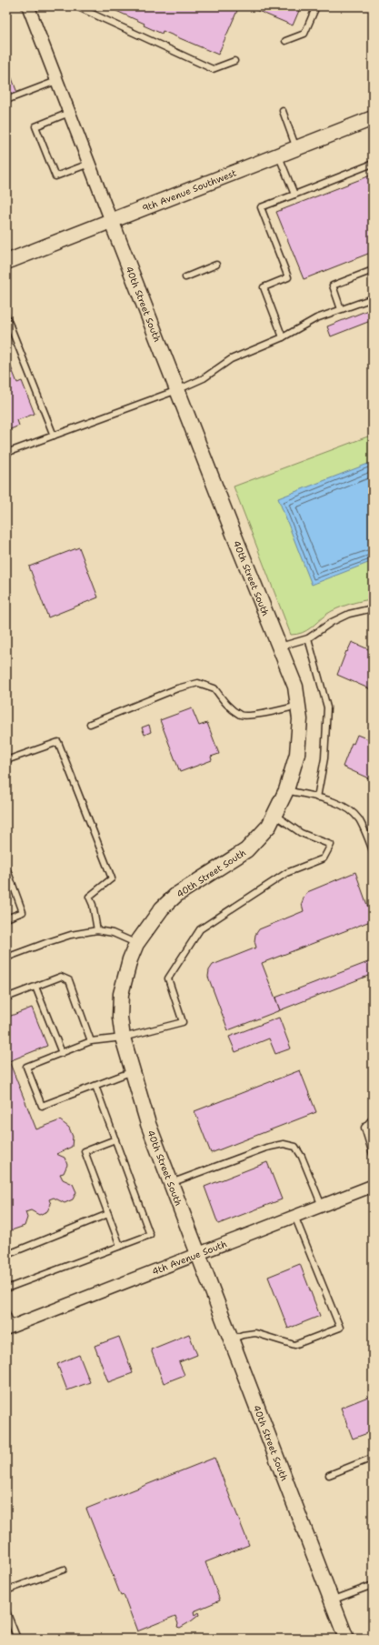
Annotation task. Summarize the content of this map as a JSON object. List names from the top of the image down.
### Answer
{
  "streets": {
    "street": ["9th Avenue Southwest", "40th Street South", "4th Avenue South"]
  },
  "crossings": [
    ["9th Avenue Southwest", "40th Street South"],
    ["40th Street South", "4th Avenue South"]
  ]
}
